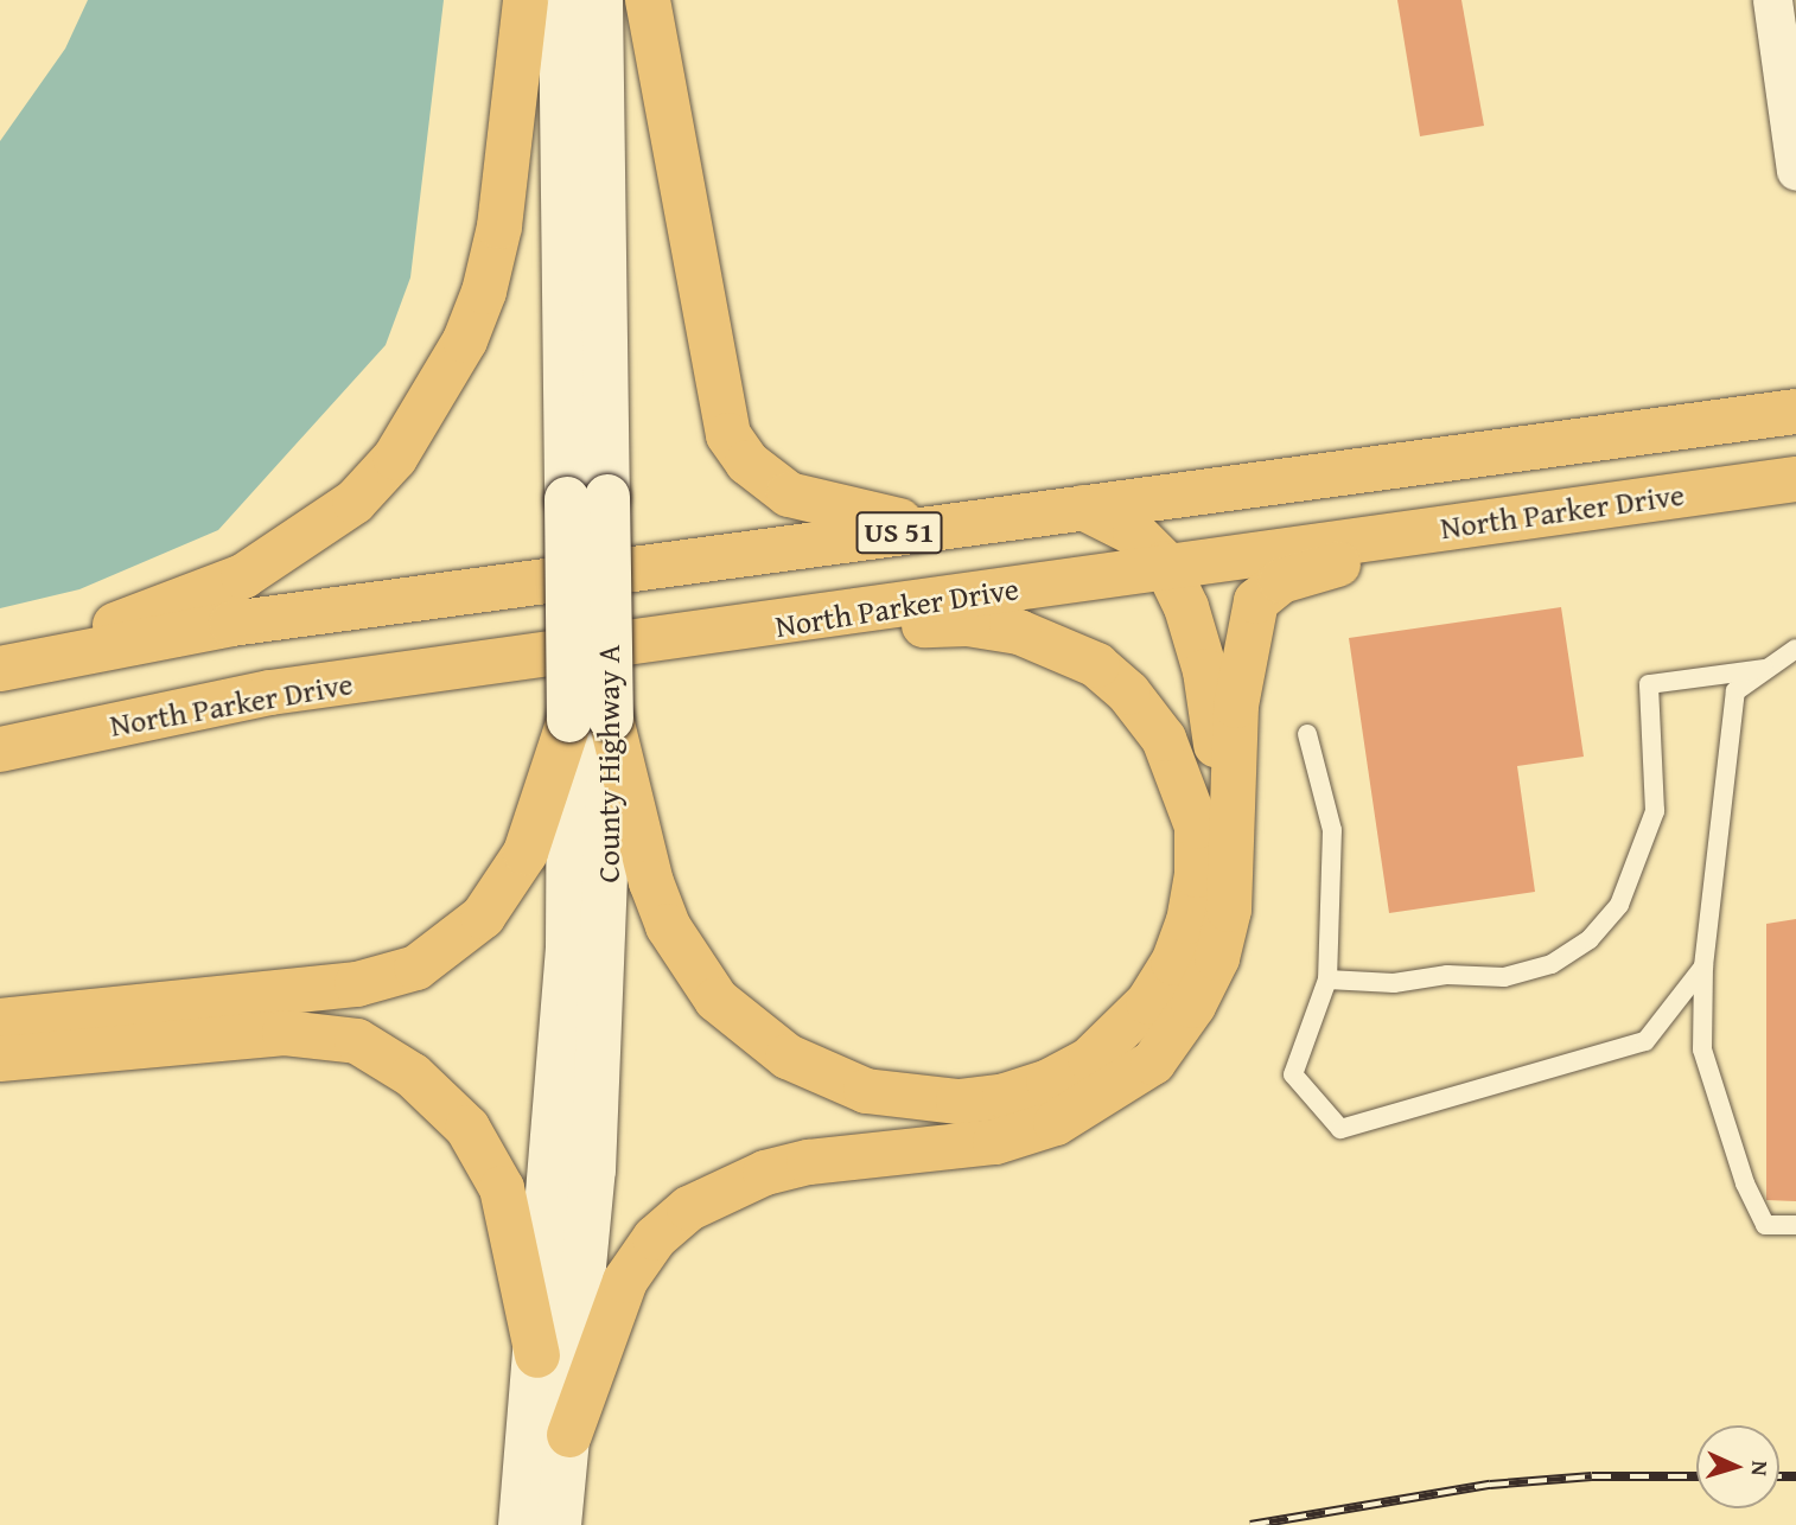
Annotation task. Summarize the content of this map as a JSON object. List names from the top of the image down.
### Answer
{
  "streets": {
    "main road": ["North Parker Drive", "US 51", "County Highway A"]
  },
  "north": "right"
}
